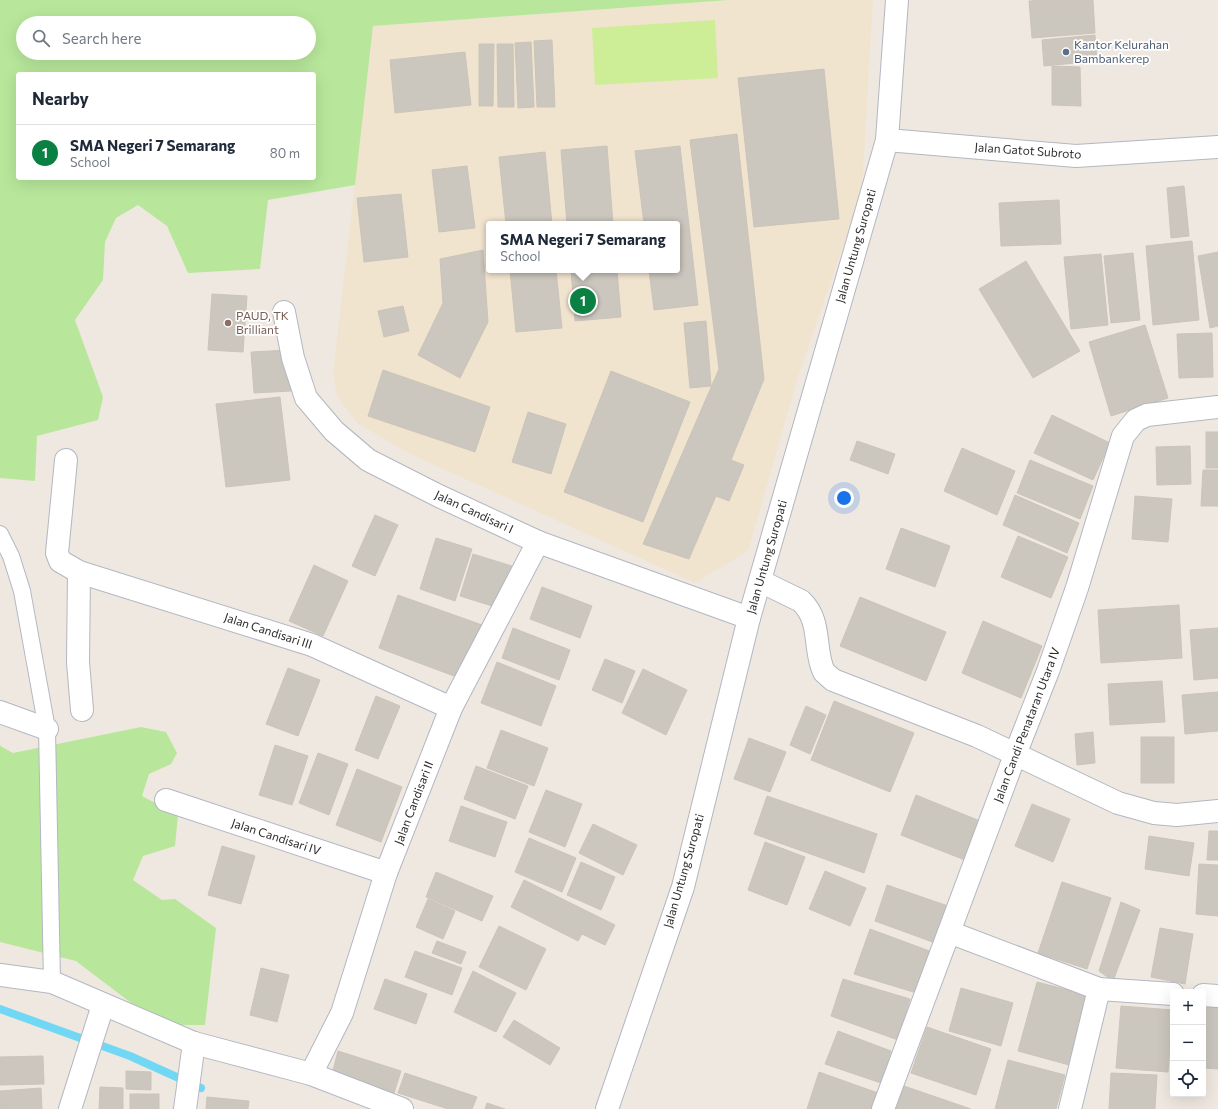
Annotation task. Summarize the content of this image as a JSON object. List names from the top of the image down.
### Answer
{
  "streets": {
    "street": [
      "Jalan Gatot Subroto",
      "Jalan Untung Suropati",
      "Jalan Candisari I",
      "Jalan Candisari III",
      "Jalan Candi Penataran Utara IV",
      "Jalan Candisari II",
      "Jalan Candisari IV"
    ]
  },
  "crossings": [
    ["Jalan Gatot Subroto", "Jalan Untung Suropati"],
    ["Jalan Untung Suropati", "Jalan Candisari I"],
    ["Jalan Candisari I", "Jalan Candisari II"],
    ["Jalan Candisari III", "Jalan Candisari II"],
    ["Jalan Candisari II", "Jalan Candisari IV"]
  ],
  "places": ["Kantor Kelurahan Bambankerep", "PAUD, TK Brilliant"],
  "page": {
    "search": "Search here",
    "heading": "Nearby",
    "list": [
      {
        "mark": "1",
        "name": "SMA Negeri 7 Semarang",
        "note": "School",
        "value": "80 m"
      }
    ],
    "popup": ["SMA Negeri 7 Semarang", "School"],
    "pins": "1",
    "map_buttons": ["+", "−"]
  }
}
